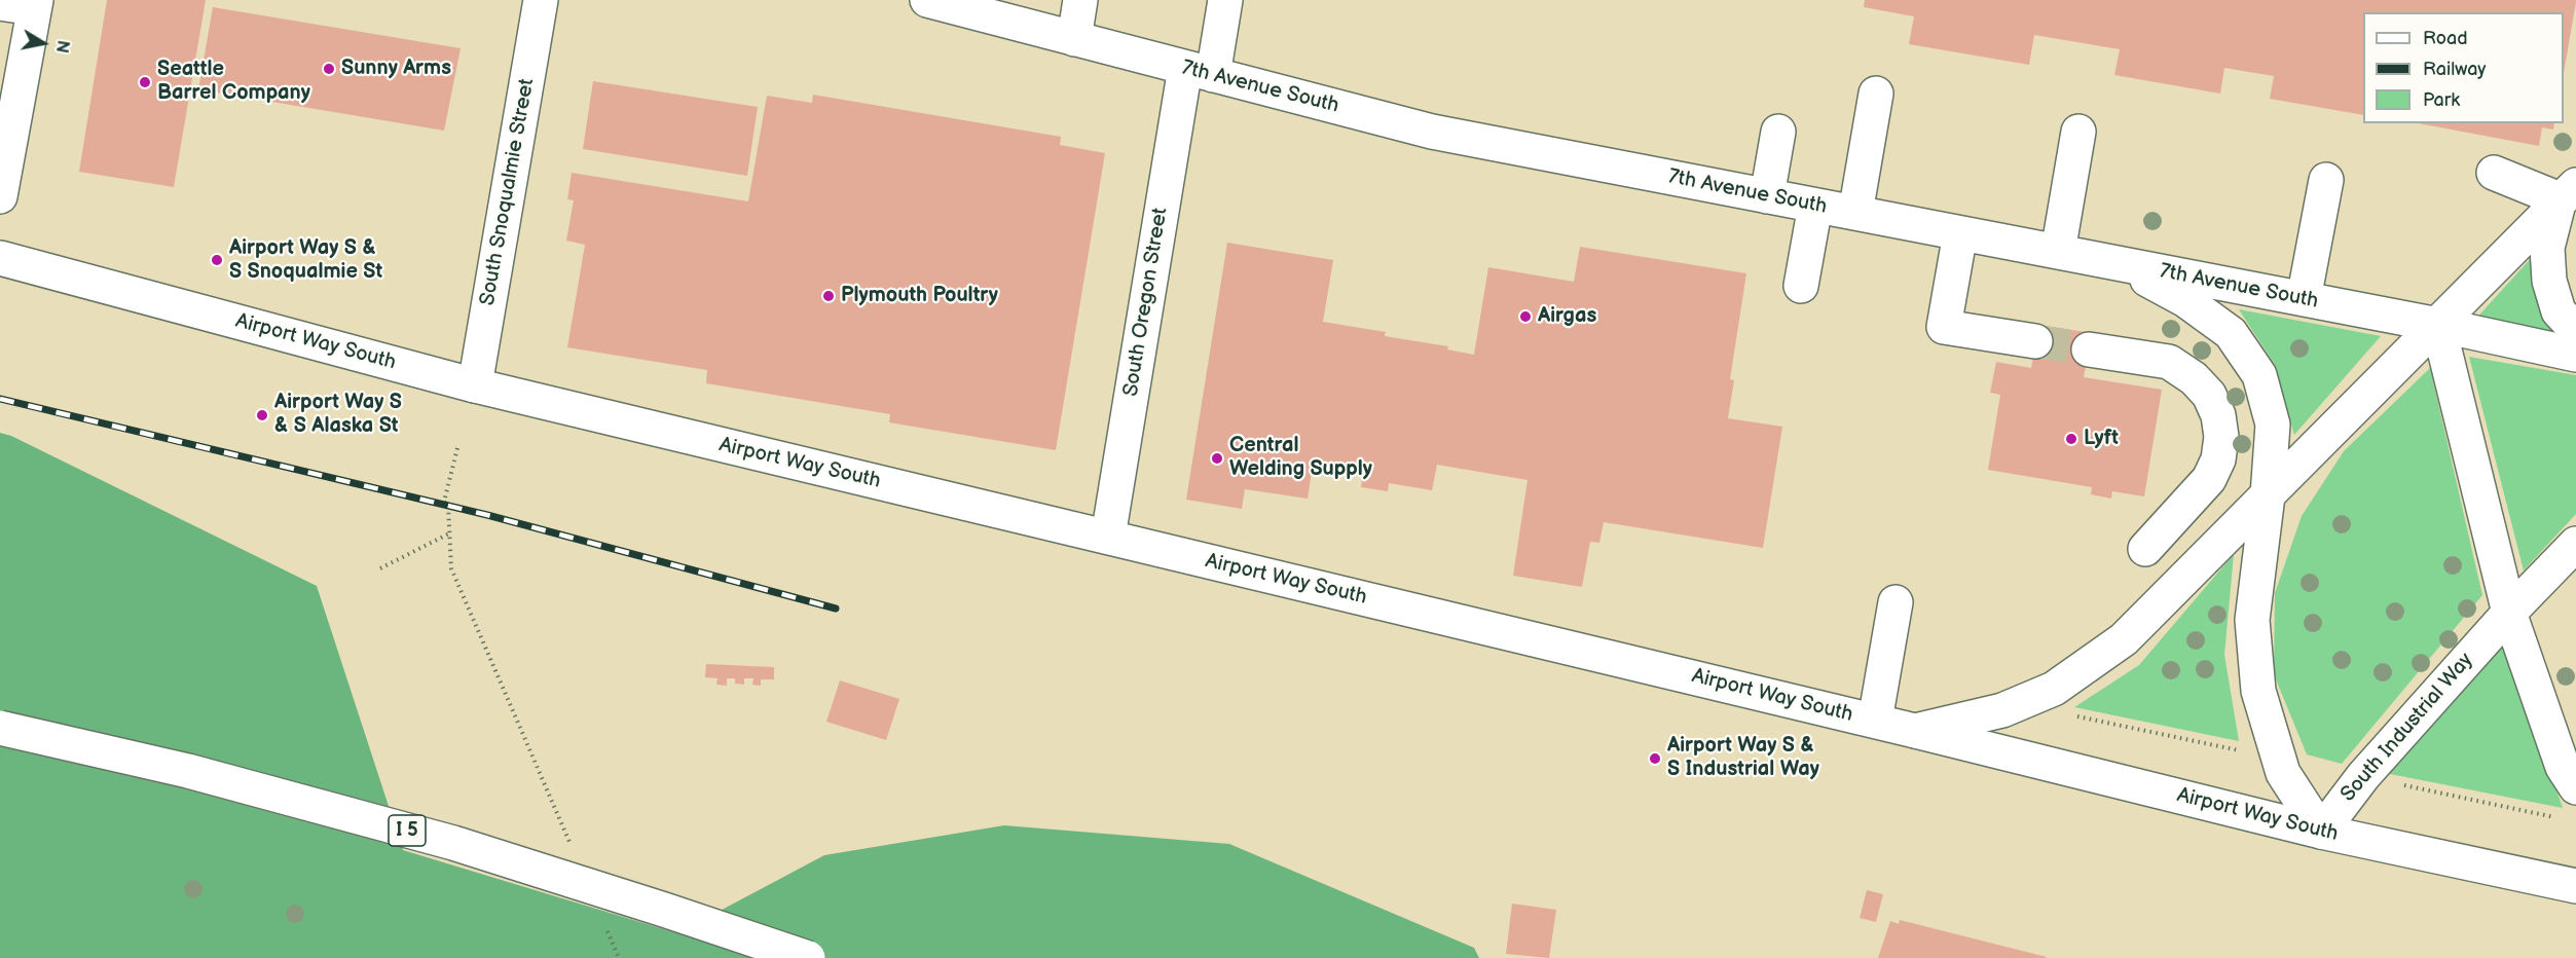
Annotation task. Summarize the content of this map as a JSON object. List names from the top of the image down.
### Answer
{
  "streets": {
    "main road": [
      "7th Avenue South",
      "South Snoqualmie Street",
      "South Oregon Street",
      "Airport Way South",
      "South Industrial Way",
      "I 5"
    ]
  },
  "crossings": [
    ["7th Avenue South", "South Oregon Street"],
    ["South Snoqualmie Street", "Airport Way South"],
    ["South Oregon Street", "Airport Way South"],
    ["Airport Way South", "South Industrial Way"]
  ],
  "places": [
    "Sunny Arms",
    "Seattle Barrel Company",
    "Airport Way S & S Snoqualmie St",
    "Plymouth Poultry",
    "Airgas",
    "Airport Way S & S Alaska St",
    "Lyft",
    "Central Welding Supply",
    "Airport Way S & S Industrial Way"
  ],
  "legend": ["Road", "Railway", "Park"],
  "north": "right"
}
